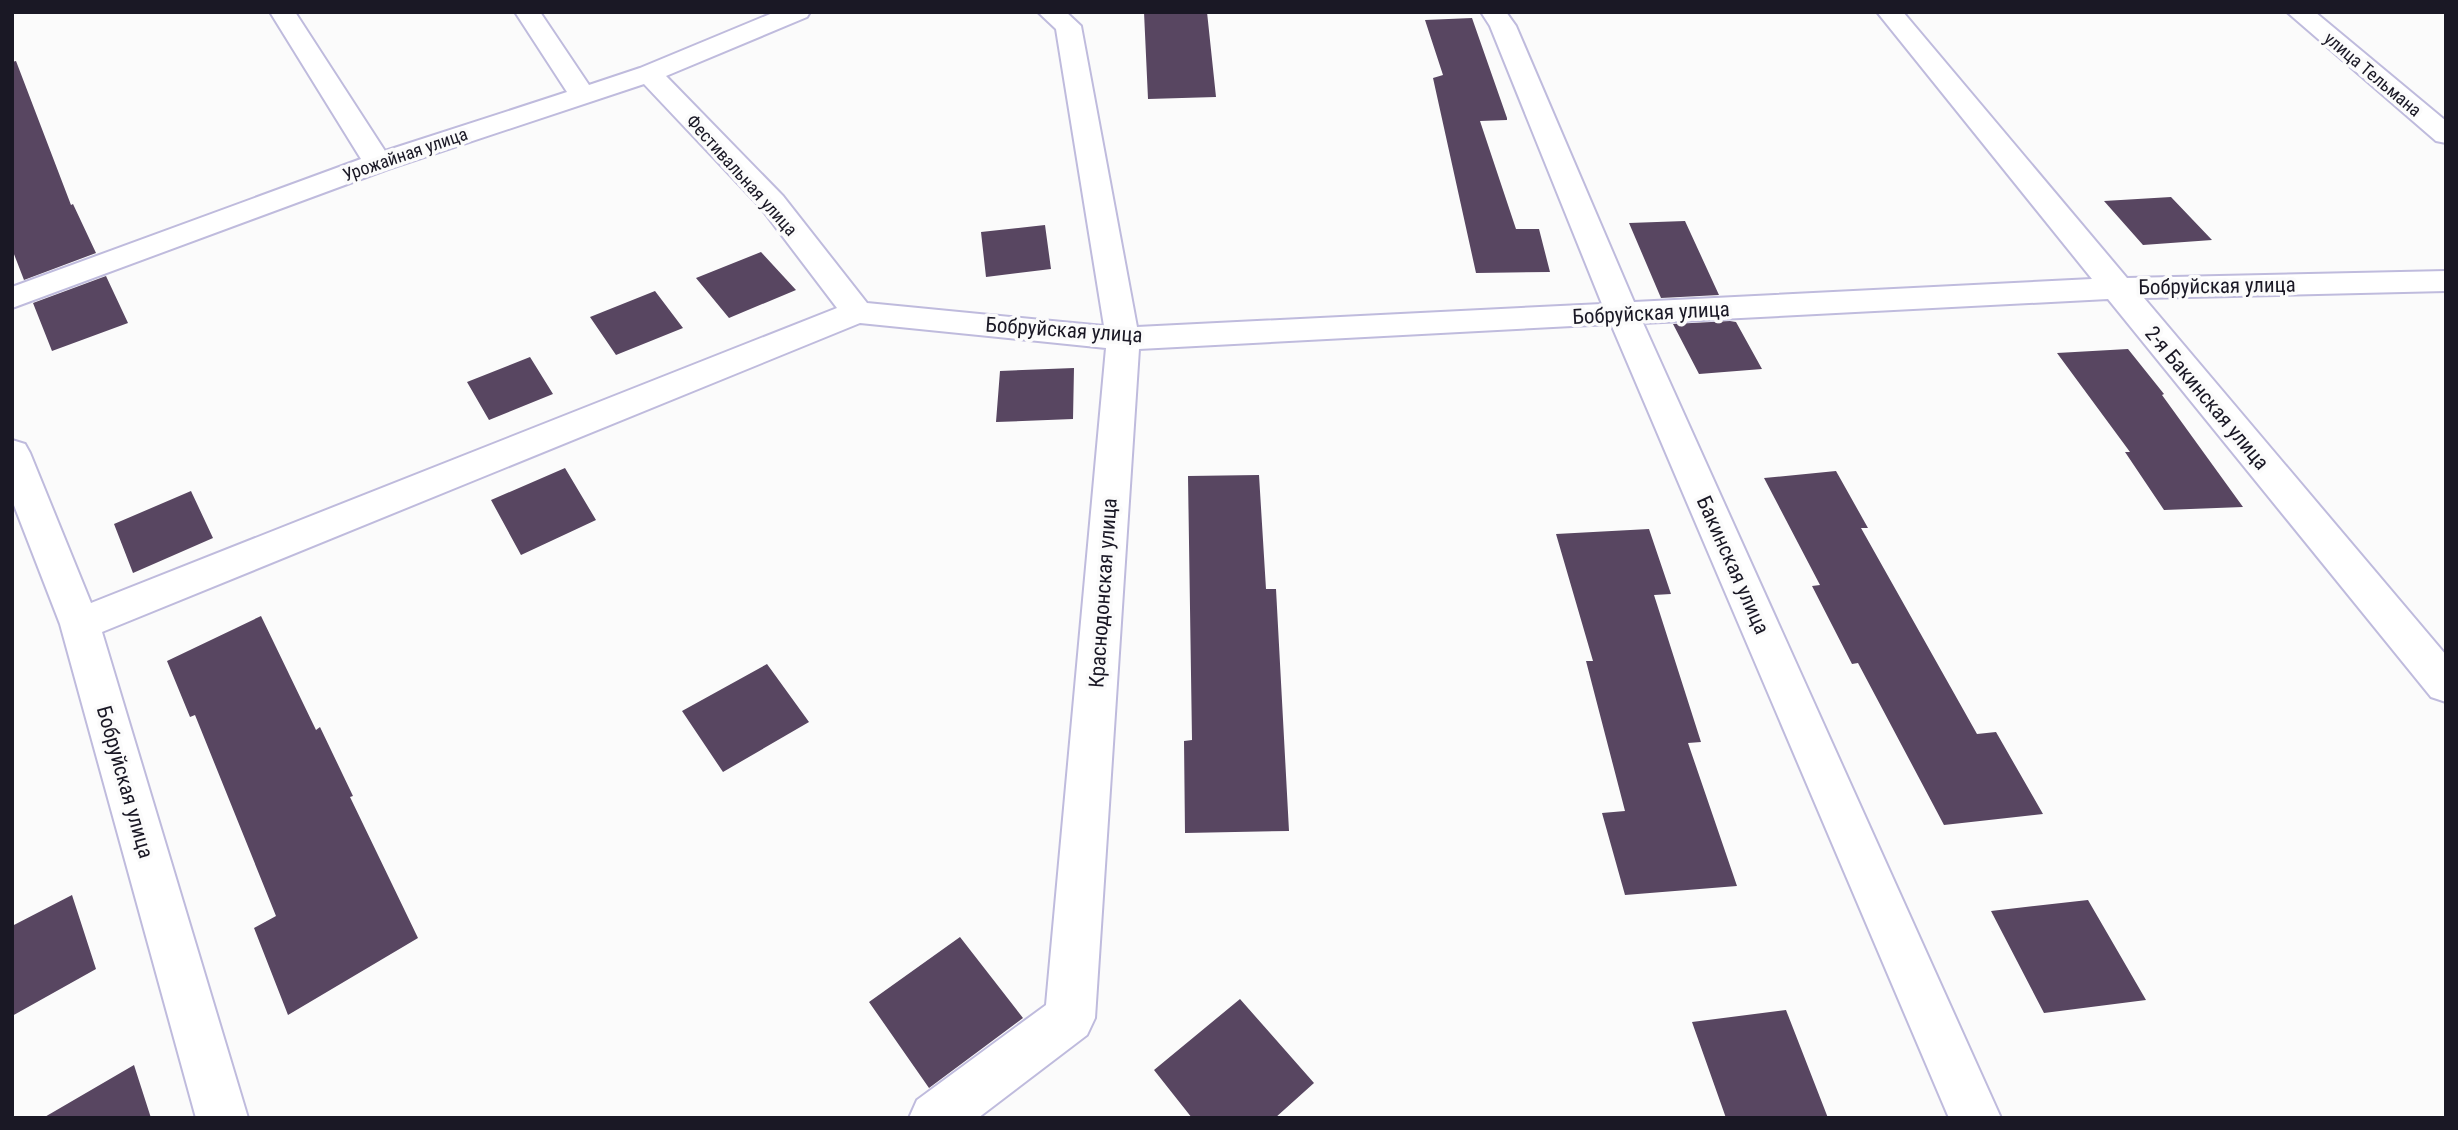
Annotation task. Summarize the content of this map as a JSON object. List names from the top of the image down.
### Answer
{
  "streets": {
    "street": [
      "улица Тельмана",
      "Урожайная улица",
      "Фестивальная улица",
      "Бобруйская улица",
      "2-я Бакинская улица",
      "Бакинская улица",
      "Краснодонская улица"
    ]
  },
  "crossings": [
    ["Урожайная улица", "Фестивальная улица"],
    ["Фестивальная улица", "Бобруйская улица"],
    ["Бобруйская улица", "2-я Бакинская улица"],
    ["Бобруйская улица", "Бакинская улица"],
    ["Бобруйская улица", "Краснодонская улица"]
  ]
}
